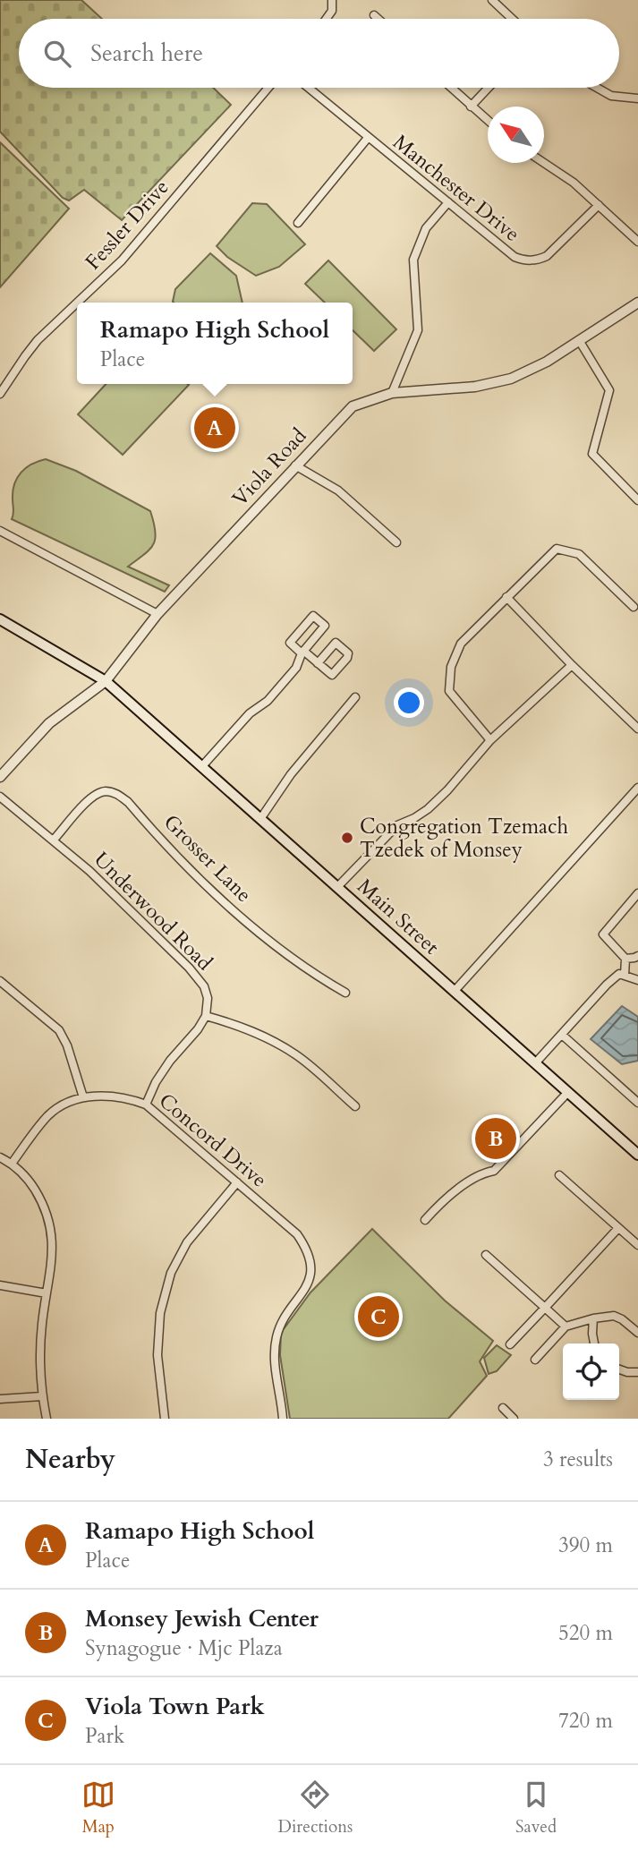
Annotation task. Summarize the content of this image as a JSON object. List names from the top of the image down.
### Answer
{
  "streets": {
    "main road": ["Main Street"],
    "street": [
      "Manchester Drive",
      "Fessler Drive",
      "Viola Road",
      "Grosser Lane",
      "Underwood Road",
      "Concord Drive"
    ]
  },
  "crossings": [
    ["Viola Road", "Main Street"],
    ["Grosser Lane", "Underwood Road"]
  ],
  "places": ["Congregation Tzemach Tzedek of Monsey"],
  "north": "top left",
  "page": {
    "search": "Search here",
    "popup": ["Ramapo High School", "Place"],
    "pins": ["A", "B", "C"],
    "heading": ["Nearby", "3 results"],
    "list": [
      {
        "mark": "A",
        "name": "Ramapo High School",
        "note": "Place",
        "value": "390 m"
      },
      {
        "mark": "B",
        "name": "Monsey Jewish Center",
        "note": "Synagogue · Mjc Plaza",
        "value": "520 m"
      },
      {
        "mark": "C",
        "name": "Viola Town Park",
        "note": "Park",
        "value": "720 m"
      }
    ],
    "nav": ["Map", "Directions", "Saved"]
  }
}
